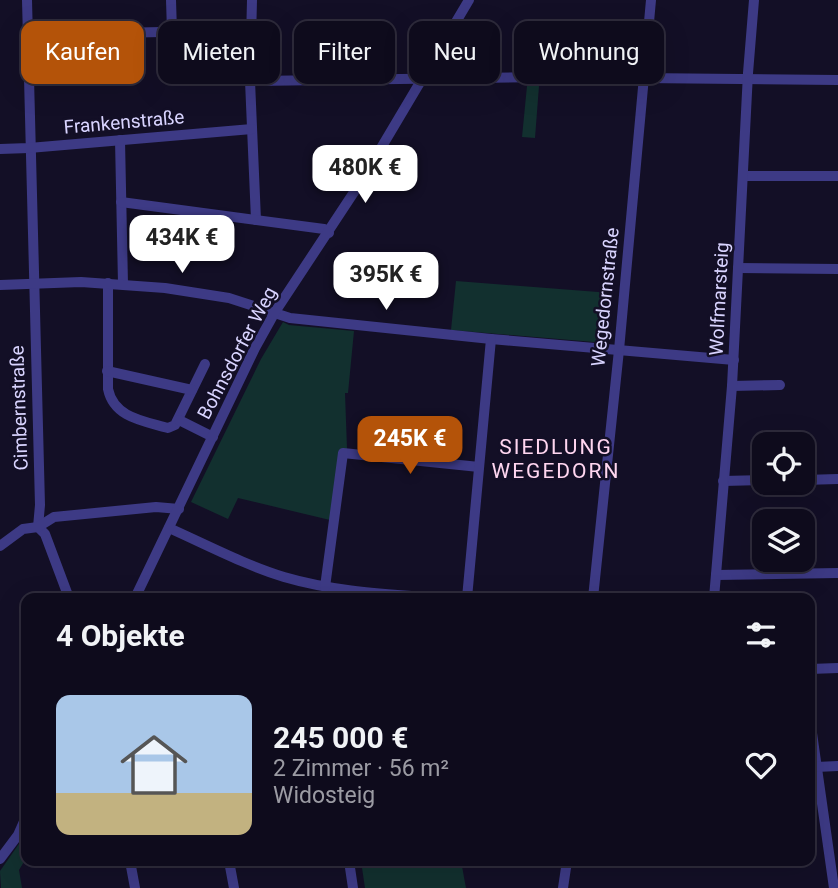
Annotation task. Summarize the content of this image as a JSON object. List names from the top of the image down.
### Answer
{
  "streets": {
    "street": [
      "Frankenstraße",
      "Wegedornstraße",
      "Wolfmarsteig",
      "Bohnsdorfer Weg",
      "Cimbernstraße"
    ]
  },
  "crossings": [
    ["Frankenstraße", "Cimbernstraße"]
  ],
  "districts": ["SIEDLUNG WEGEDORN"],
  "page": {
    "chip": [
      "Kaufen",
      "Mieten",
      "Filter",
      "Neu",
      "Wohnung"
    ],
    "price": [
      "480K €",
      "434K €",
      "395K €",
      "245K €"
    ],
    "heading": "4 Objekte",
    "list": [
      {
        "name": "245 000 €",
        "note": "2 Zimmer · 56 m² · Widosteig"
      }
    ]
  }
}
